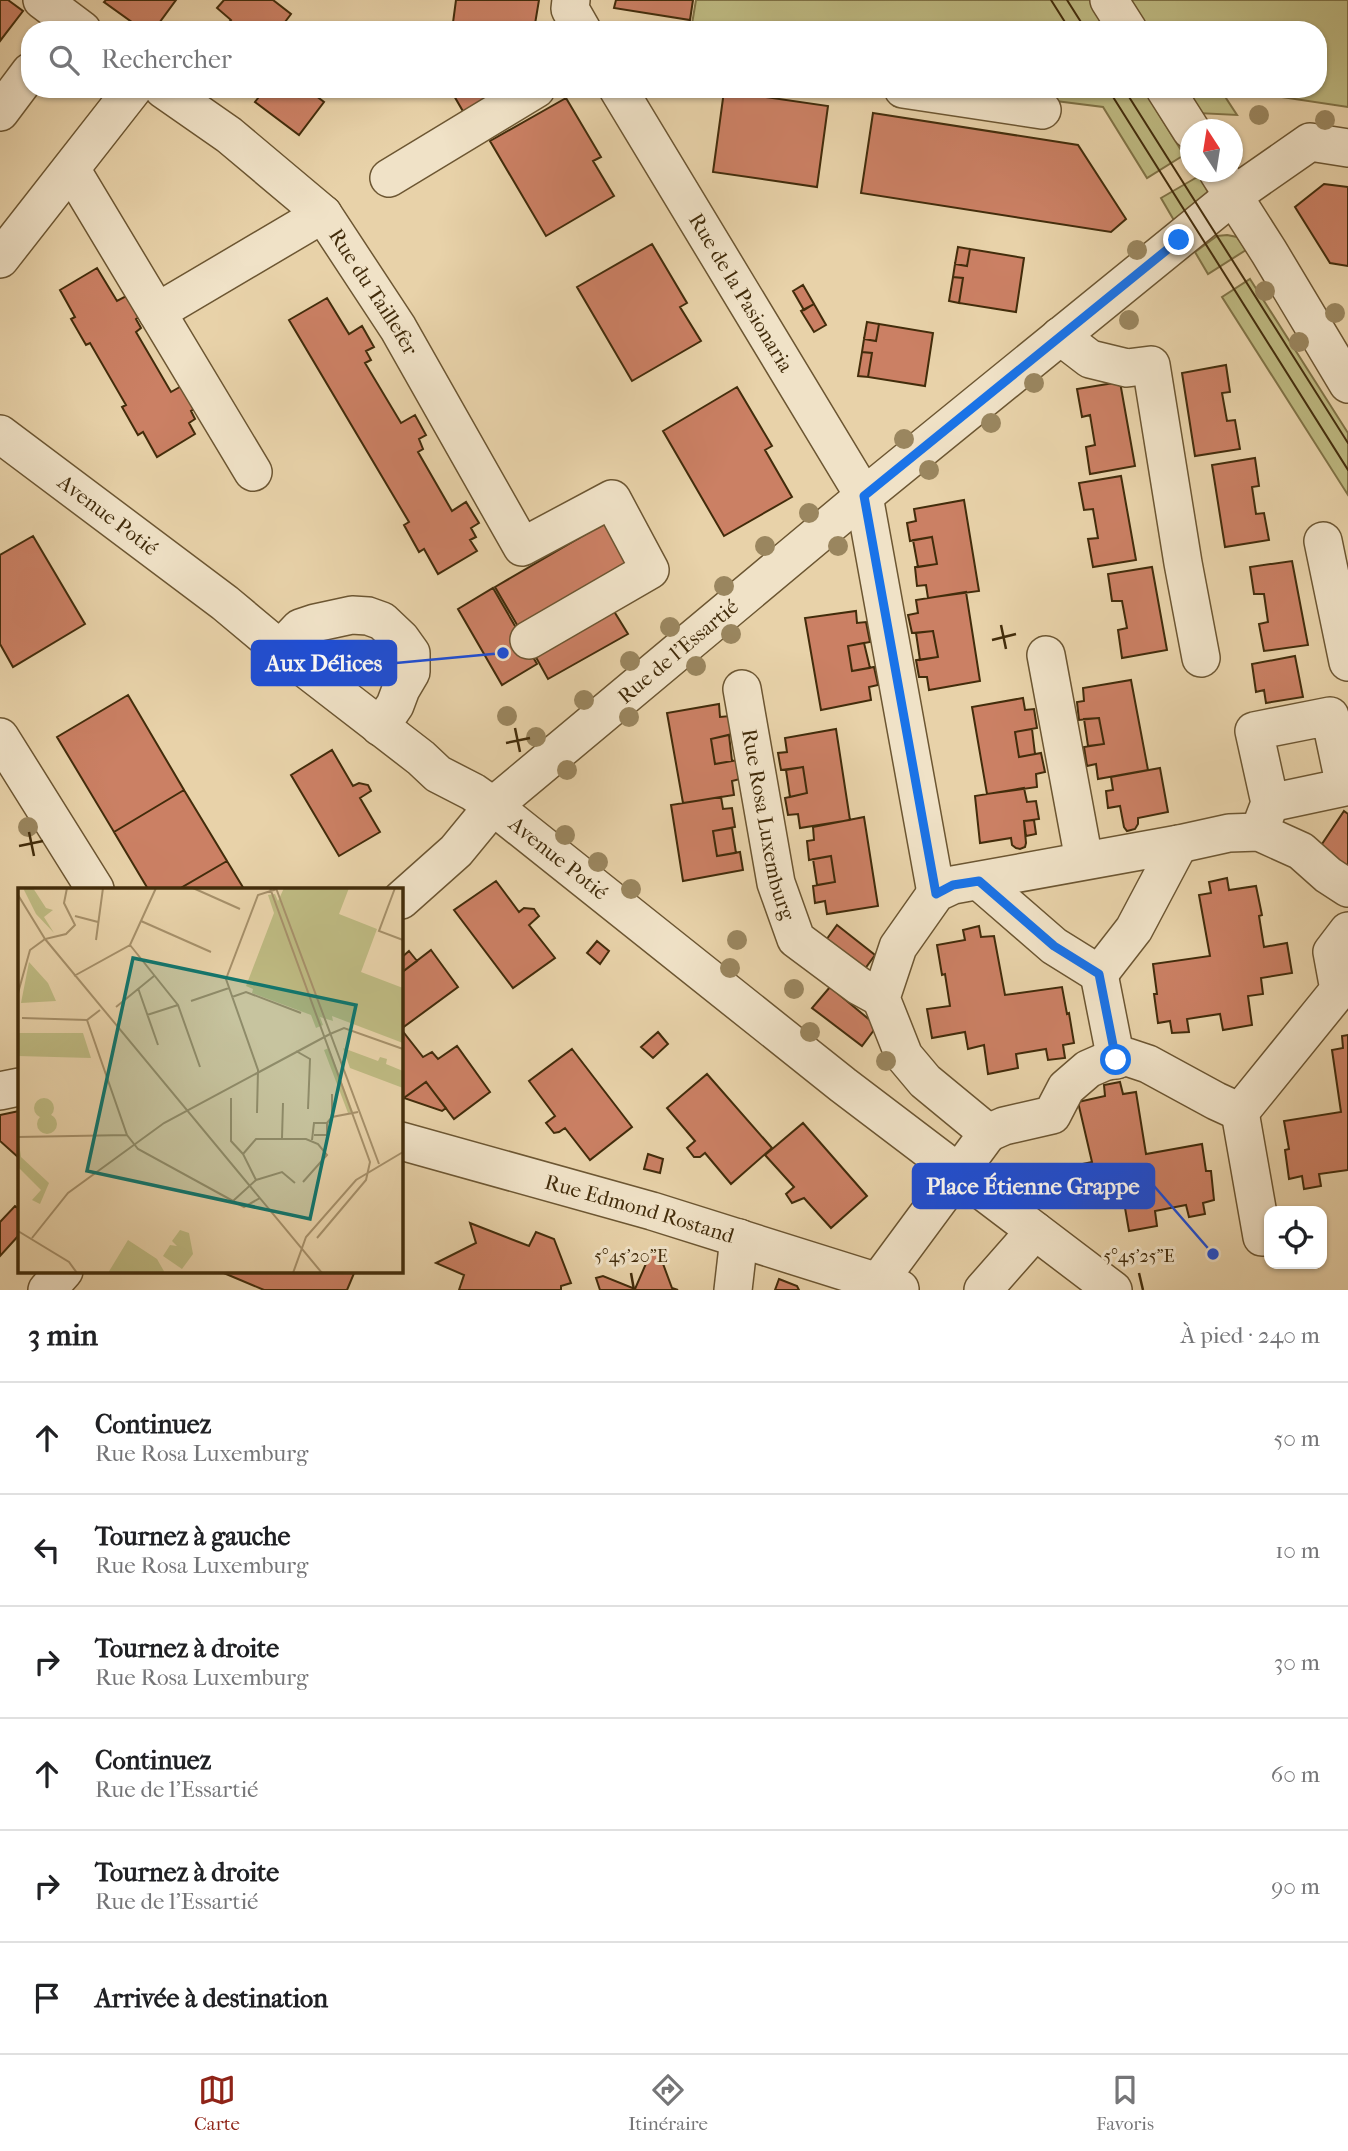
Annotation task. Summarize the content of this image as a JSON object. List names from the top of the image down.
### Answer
{
  "streets": {
    "street": [
      "Rue du Taillefer",
      "Rue de la Pasionaria",
      "Avenue Potié",
      "Rue de l'Essartié",
      "Rue Rosa Luxemburg",
      "Rue Edmond Rostand"
    ]
  },
  "crossings": [
    ["Rue de la Pasionaria", "Rue de l'Essartié"],
    ["Avenue Potié", "Rue de l'Essartié"],
    ["Avenue Potié", "Rue Edmond Rostand"]
  ],
  "places": ["Aux Délices", "Place Étienne Grappe"],
  "north": "top",
  "page": {
    "search": "Rechercher",
    "heading": ["3 min", "À pied · 240 m"],
    "list": [
      ["Continuez", "Rue Rosa Luxemburg", "50 m"],
      ["Tournez à gauche", "Rue Rosa Luxemburg", "10 m"],
      ["Tournez à droite", "Rue Rosa Luxemburg", "30 m"],
      ["Continuez", "Rue de l'Essartié", "60 m"],
      ["Tournez à droite", "Rue de l'Essartié", "90 m"],
      "Arrivée à destination"
    ],
    "nav": ["Carte", "Itinéraire", "Favoris"]
  },
  "coordinates": ["5°45'20\"E", "5°45'25\"E"]
}
